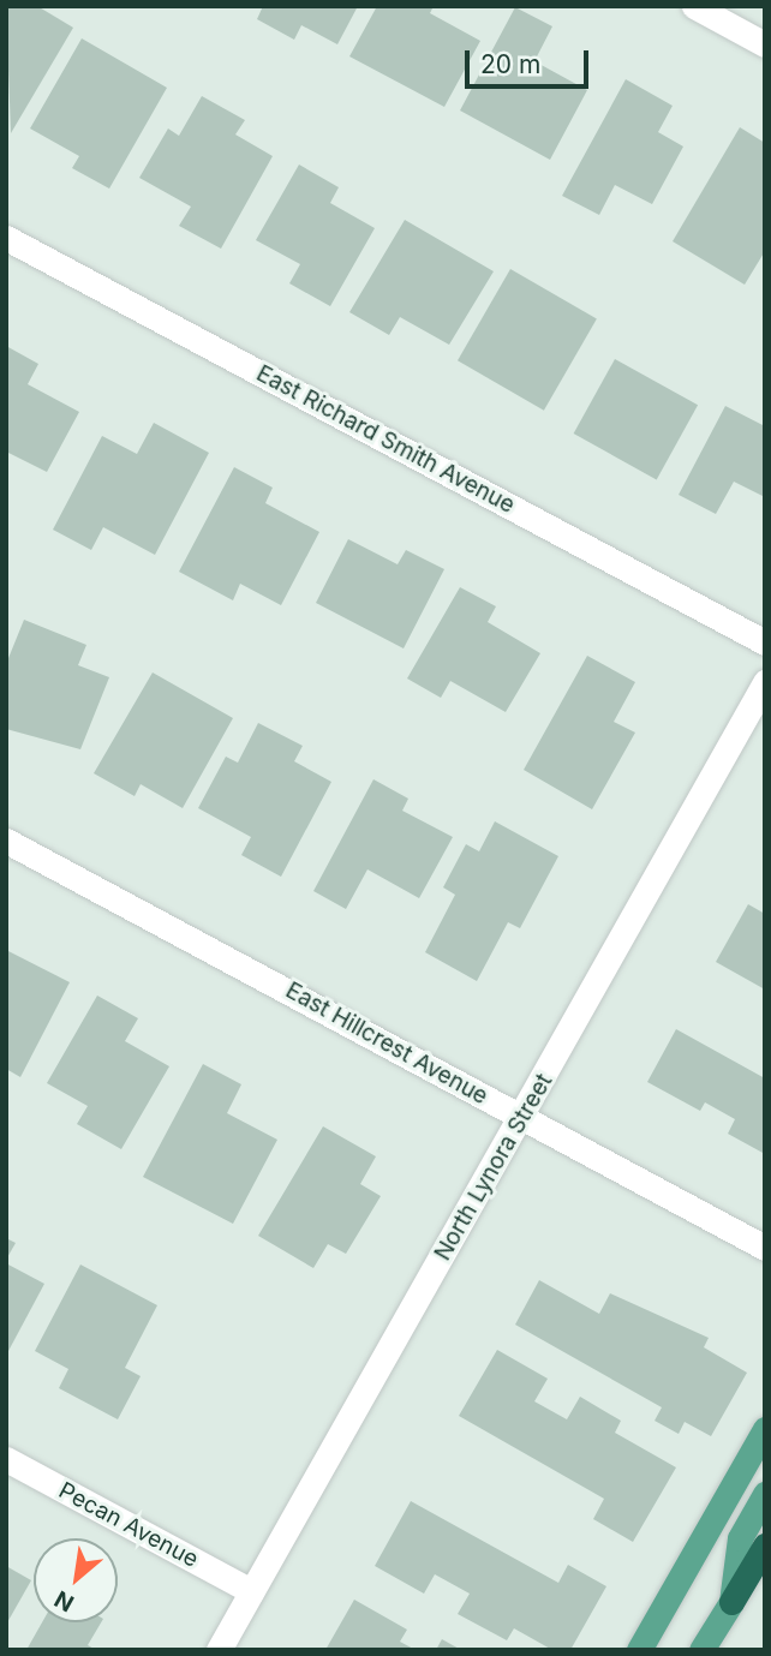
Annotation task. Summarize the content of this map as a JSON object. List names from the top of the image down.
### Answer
{
  "streets": {
    "street": [
      "East Richard Smith Avenue",
      "East Hillcrest Avenue",
      "North Lynora Street",
      "Pecan Avenue"
    ]
  },
  "crossings": [
    ["East Hillcrest Avenue", "North Lynora Street"],
    ["North Lynora Street", "Pecan Avenue"]
  ],
  "scale_bar": "20 m",
  "north": "bottom left"
}
